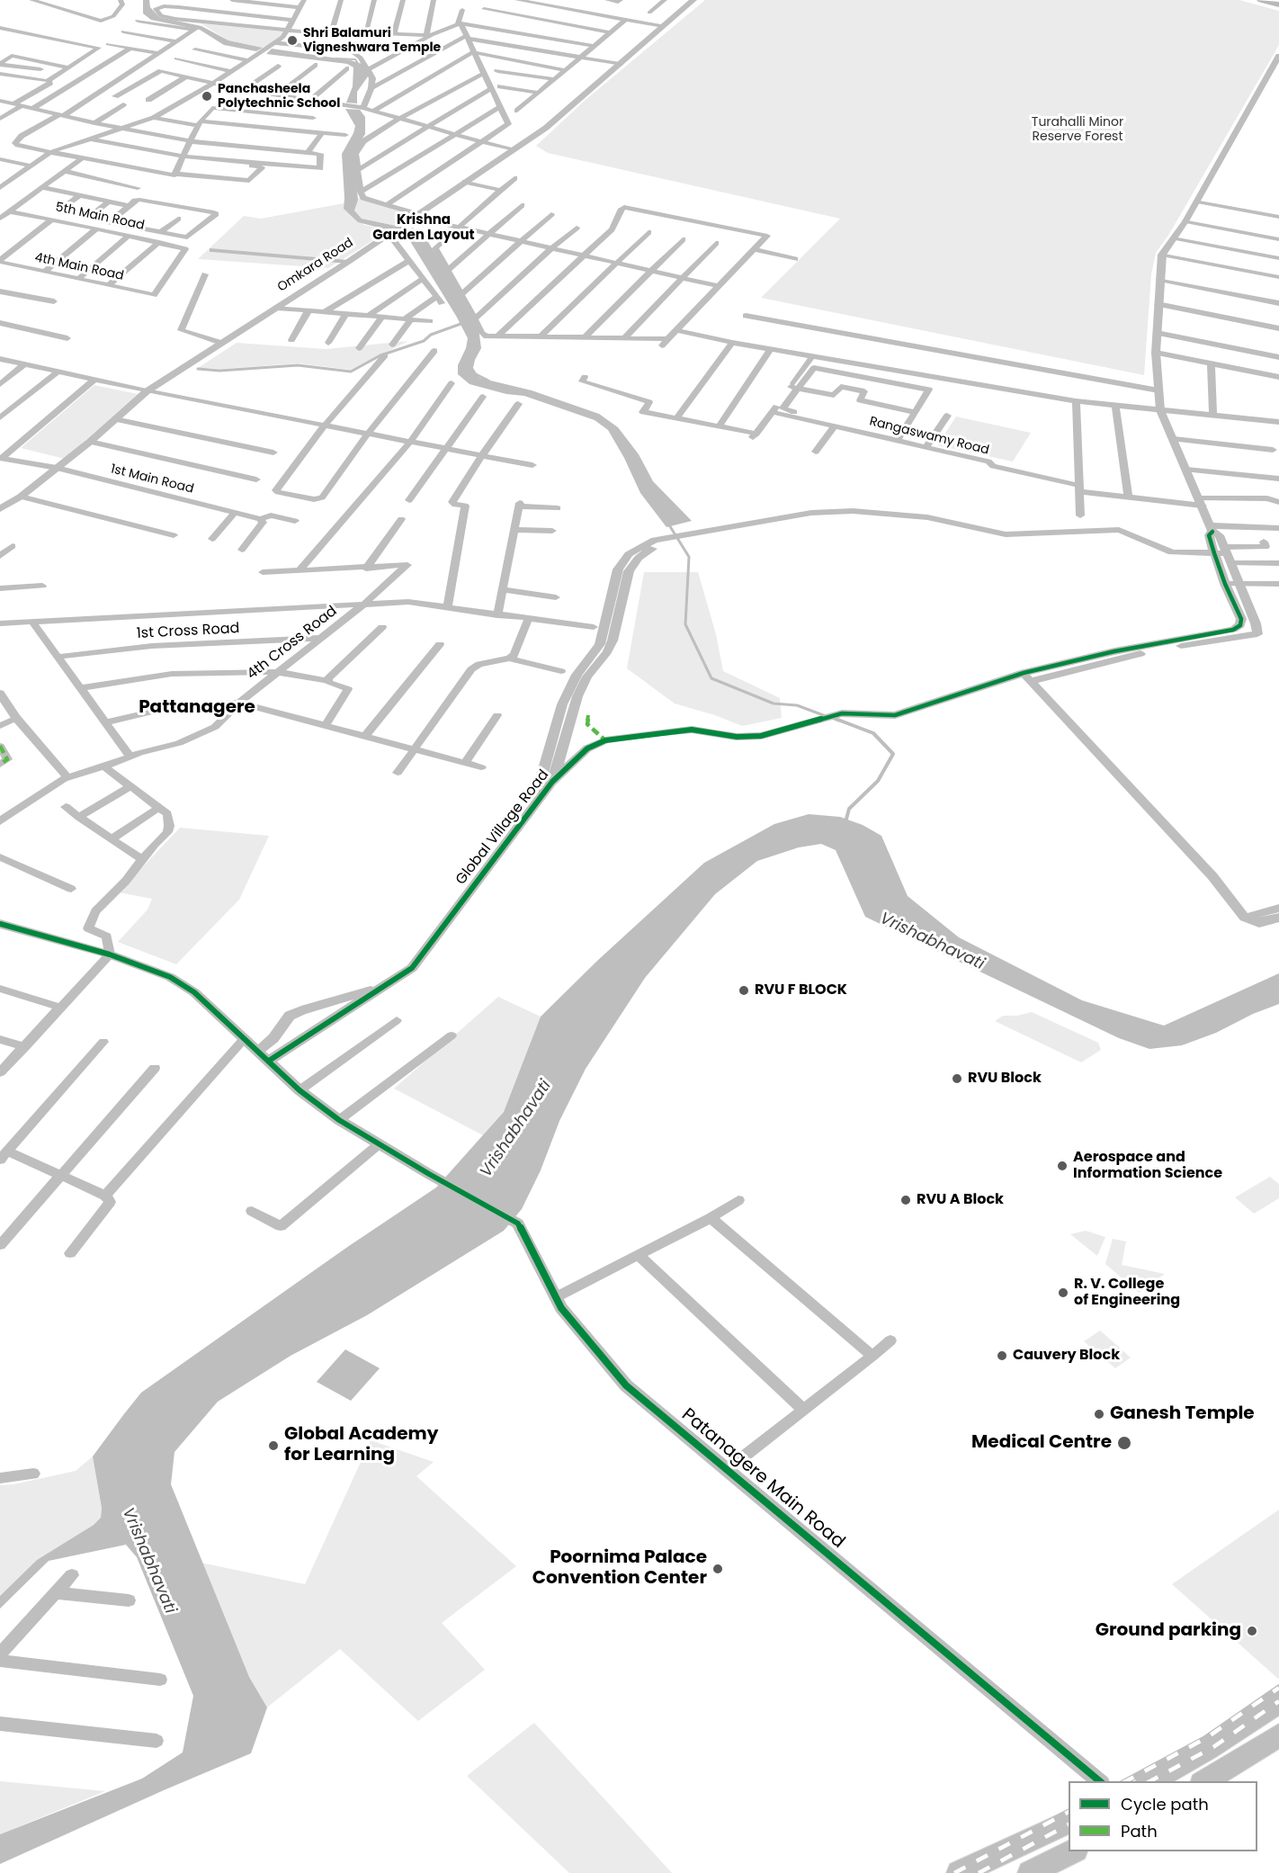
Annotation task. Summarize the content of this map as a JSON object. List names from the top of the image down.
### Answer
{
  "streets": {
    "street": [
      "5th Main Road",
      "Omkara Road",
      "4th Main Road",
      "Rangaswamy Road",
      "1st Main Road",
      "1st Cross Road",
      "4th Cross Road",
      "Global Village Road",
      "Patanagere Main Road"
    ]
  },
  "crossings": [
    ["5th Main Road", "4th Main Road"],
    ["Omkara Road", "1st Main Road"],
    ["1st Cross Road", "4th Cross Road"],
    ["Global Village Road", "Patanagere Main Road"]
  ],
  "districts": ["Krishna Garden Layout", "Pattanagere"],
  "water": ["Vrishabhavati"],
  "parks": ["Turahalli Minor Reserve Forest"],
  "places": [
    "Shri Balamuri Vigneshwara Temple",
    "Panchasheela Polytechnic School",
    "RVU F BLOCK",
    "RVU Block",
    "Aerospace and Information Science",
    "RVU A Block",
    "R. V. College of Engineering",
    "Cauvery Block",
    "Ganesh Temple",
    "Medical Centre",
    "Global Academy for Learning",
    "Poornima Palace Convention Center",
    "Ground parking"
  ],
  "legend": ["Cycle path", "Path"]
}
